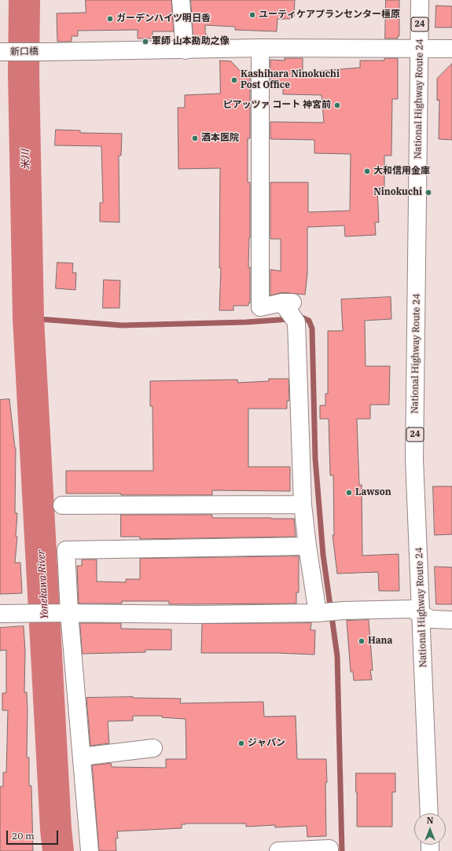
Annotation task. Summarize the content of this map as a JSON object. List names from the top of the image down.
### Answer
{
  "streets": {
    "main road": ["24", "新口橋", "National Highway Route 24"]
  },
  "crossings": [
    ["新口橋", "National Highway Route 24"]
  ],
  "water": ["米川", "Yonekawa River"],
  "places": [
    "ユーティケアプランセンター橿原",
    "ガーデンハイツ明日香",
    "軍師 山本勘助之像",
    "Kashihara Ninokuchi Post Office",
    "ピアッツァ コート 神宮前",
    "酒本医院",
    "大和信用金庫",
    "Ninokuchi",
    "Lawson",
    "Hana",
    "ジャパン"
  ],
  "scale_bar": "20 m",
  "north": "top"
}
